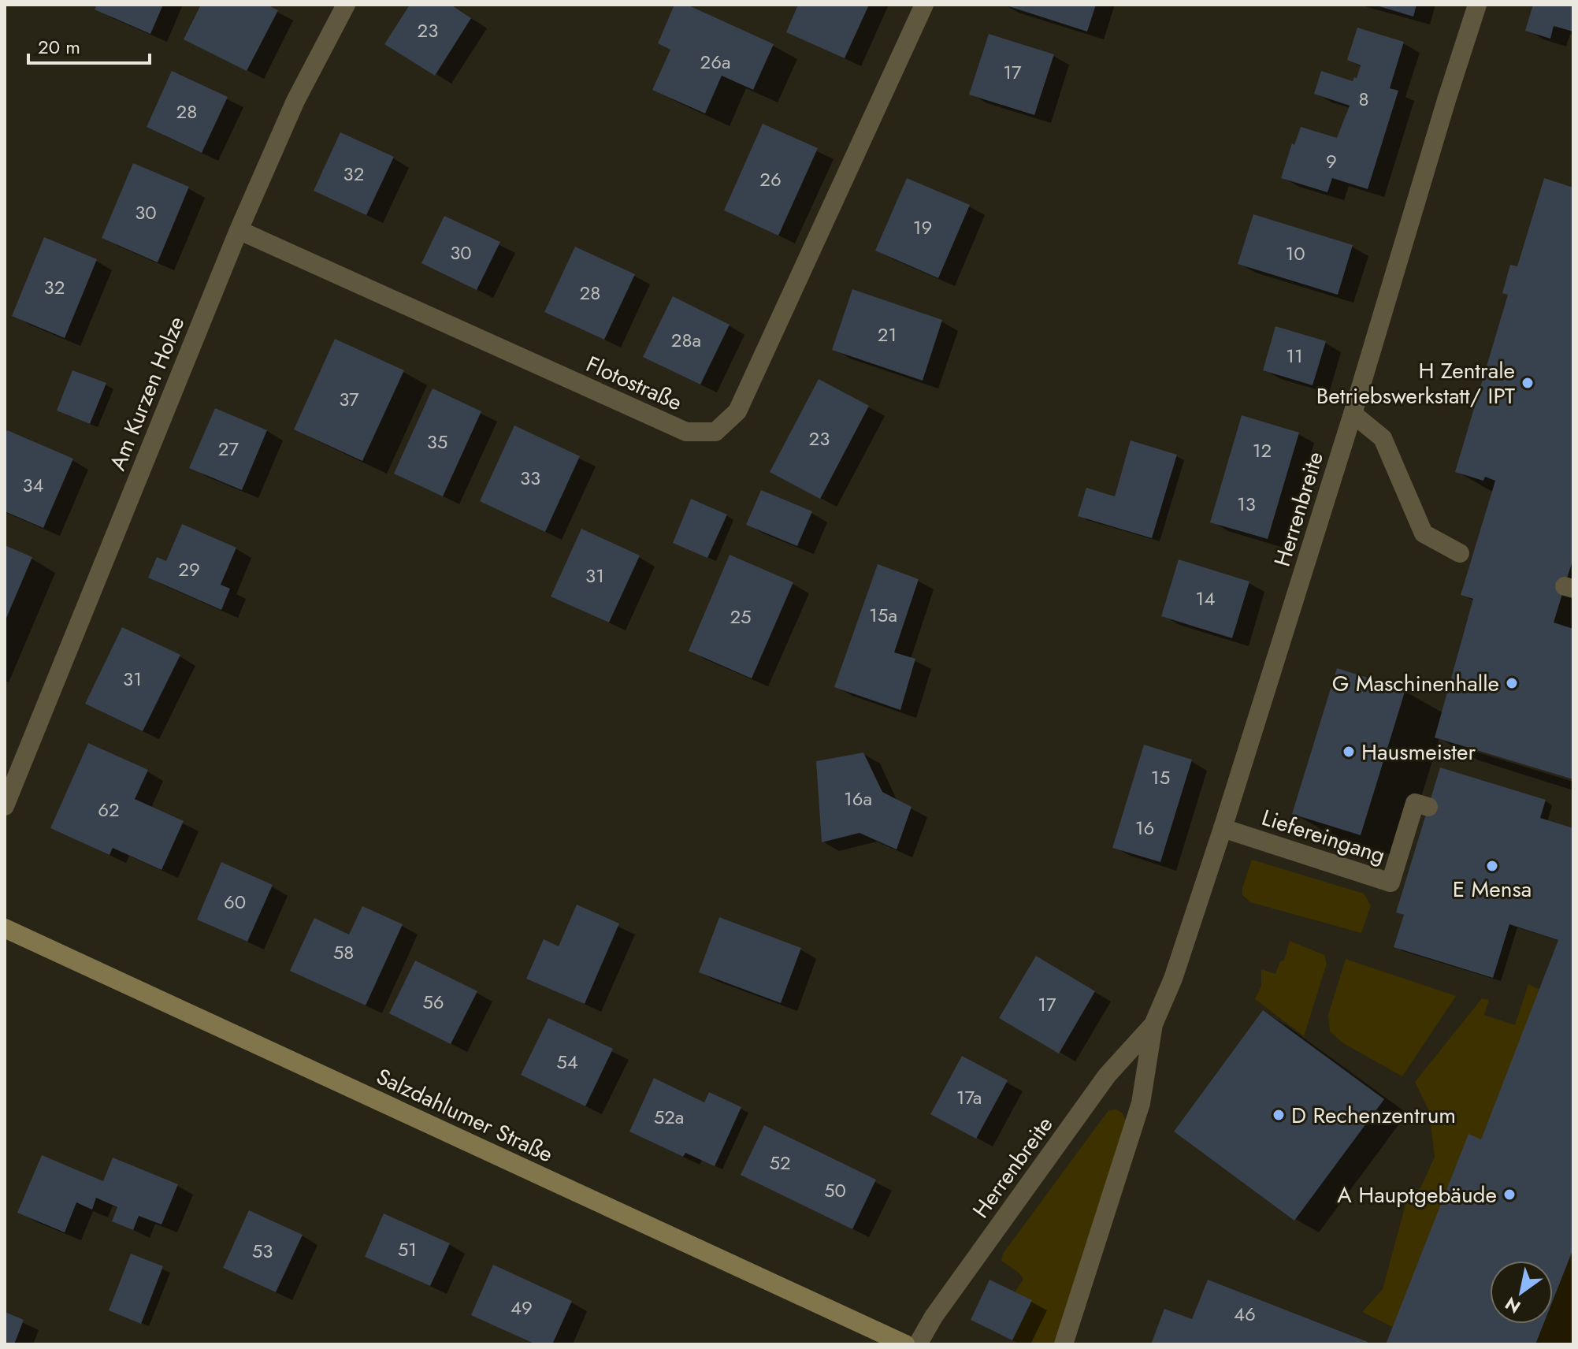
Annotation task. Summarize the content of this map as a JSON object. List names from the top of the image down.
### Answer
{
  "streets": {
    "main road": ["Salzdahlumer Straße"],
    "street": [
      "Flotostraße",
      "Am Kurzen Holze",
      "Herrenbreite",
      "Liefereingang"
    ]
  },
  "crossings": [
    ["Flotostraße", "Am Kurzen Holze"],
    ["Herrenbreite", "Liefereingang"]
  ],
  "places": [
    "H Zentrale Betriebswerkstatt/ IPT",
    "G Maschinenhalle",
    "Hausmeister",
    "E Mensa",
    "D Rechenzentrum",
    "A Hauptgebäude"
  ],
  "house_numbers": [
    "23",
    "26a",
    "17",
    "8",
    "28",
    "9",
    "32",
    "26",
    "30",
    "19",
    "30",
    "10",
    "32",
    "28",
    "21",
    "28a",
    "11",
    "37",
    "23",
    "35",
    "27",
    "12",
    "33",
    "34",
    "13",
    "29",
    "31",
    "14",
    "15a",
    "25",
    "31",
    "15",
    "16a",
    "62",
    "16",
    "60",
    "58",
    "56",
    "17",
    "54",
    "17a",
    "52a",
    "52",
    "50",
    "51",
    "53",
    "49",
    "46"
  ],
  "scale_bar": "20 m",
  "north": "bottom left"
}
